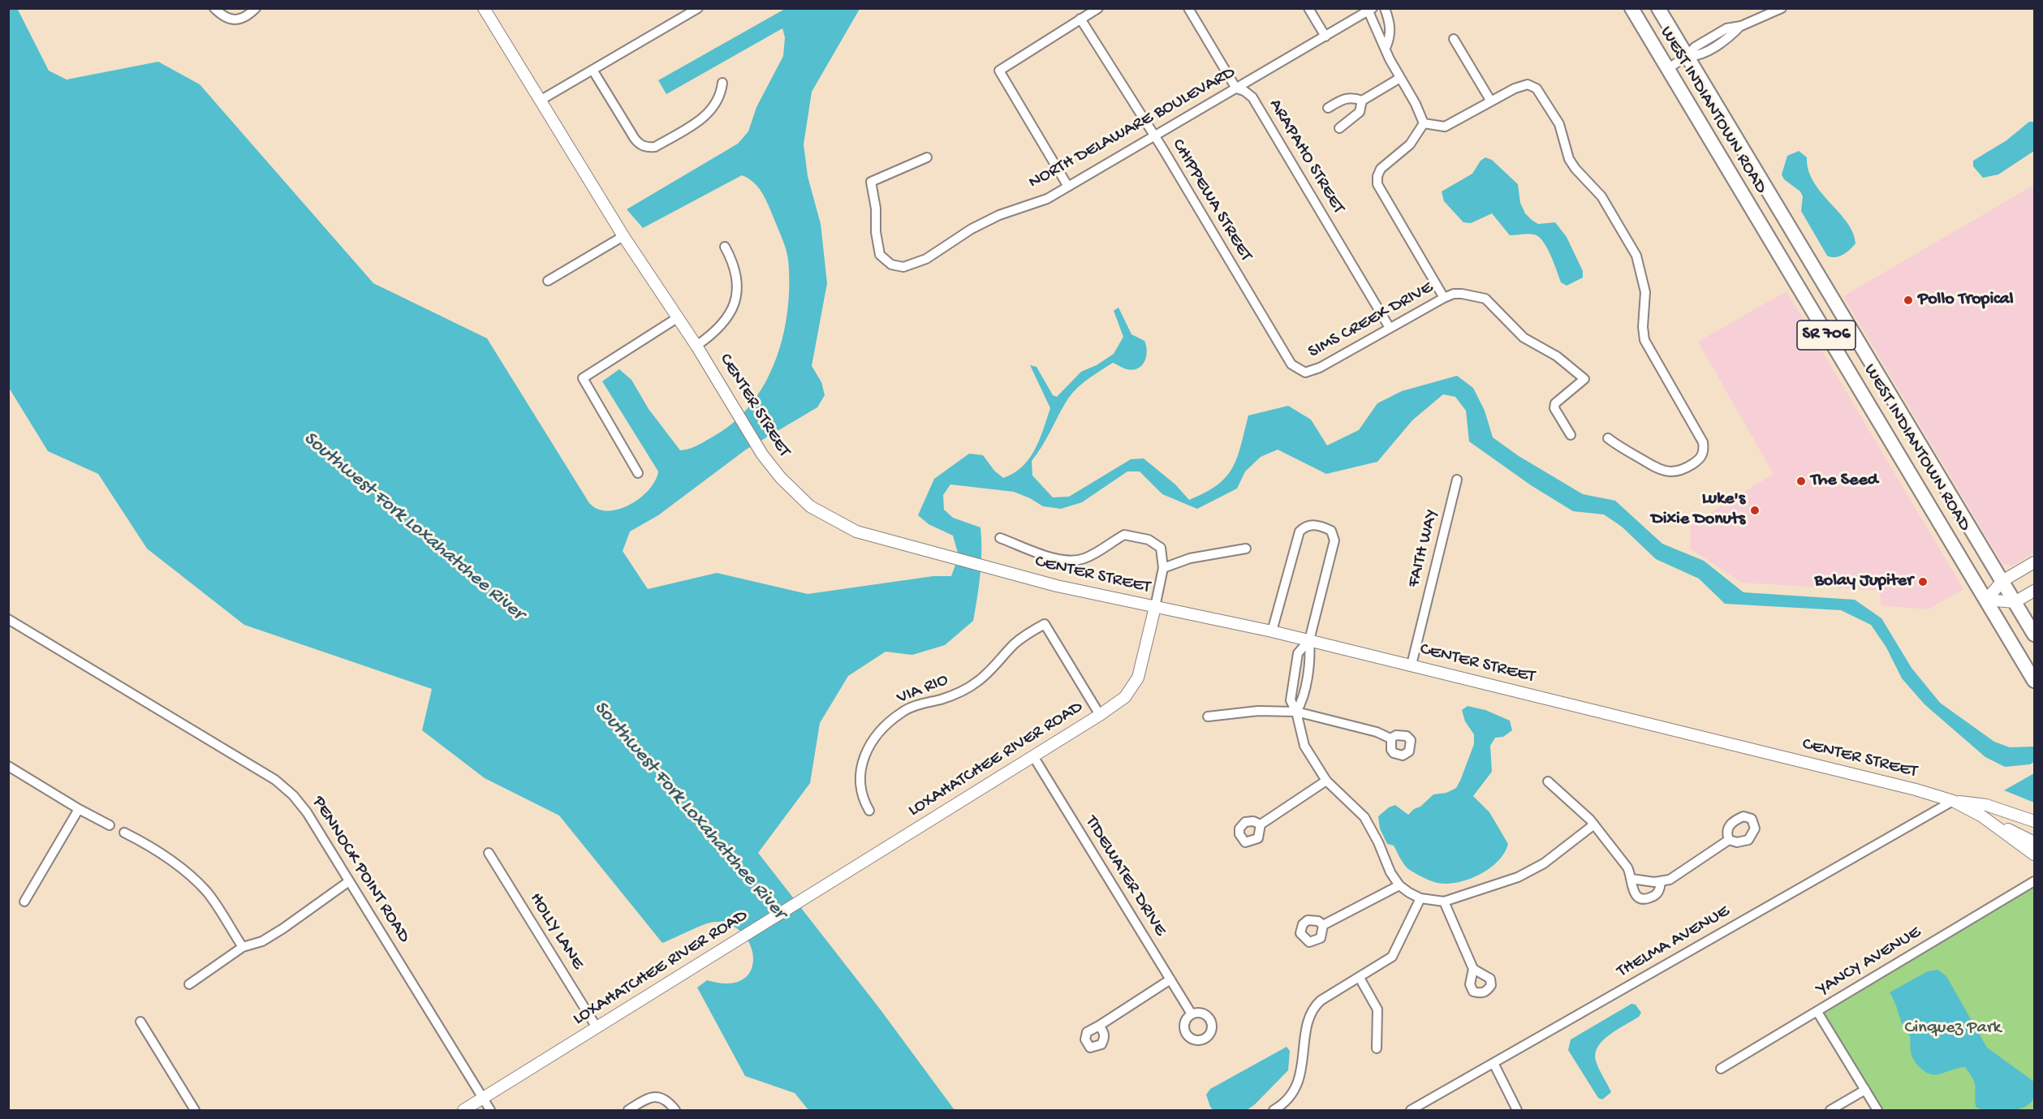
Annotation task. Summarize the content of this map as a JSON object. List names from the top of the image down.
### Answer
{
  "streets": {
    "main road": ["WEST INDIANTOWN ROAD", "SR 706"],
    "street": [
      "NORTH DELAWARE BOULEVARD",
      "ARAPAHO STREET",
      "CHIPPEWA STREET",
      "SIMS CREEK DRIVE",
      "CENTER STREET",
      "FAITH WAY",
      "VIA RIO",
      "LOXAHATCHEE RIVER ROAD",
      "PENNOCK POINT ROAD",
      "TIDEWATER DRIVE",
      "HOLLY LANE",
      "THELMA AVENUE",
      "YANCY AVENUE"
    ]
  },
  "crossings": [
    ["NORTH DELAWARE BOULEVARD", "ARAPAHO STREET"],
    ["NORTH DELAWARE BOULEVARD", "CHIPPEWA STREET"],
    ["ARAPAHO STREET", "SIMS CREEK DRIVE"],
    ["CHIPPEWA STREET", "SIMS CREEK DRIVE"],
    ["CENTER STREET", "FAITH WAY"],
    ["CENTER STREET", "LOXAHATCHEE RIVER ROAD"],
    ["CENTER STREET", "THELMA AVENUE"],
    ["VIA RIO", "LOXAHATCHEE RIVER ROAD"],
    ["LOXAHATCHEE RIVER ROAD", "PENNOCK POINT ROAD"],
    ["LOXAHATCHEE RIVER ROAD", "TIDEWATER DRIVE"],
    ["LOXAHATCHEE RIVER ROAD", "HOLLY LANE"]
  ],
  "water": ["Southwest Fork Loxahatchee River"],
  "parks": ["Cinquez Park"],
  "places": [
    "Pollo Tropical",
    "The Seed",
    "Luke's Dixie Donuts",
    "Bolay Jupiter"
  ]
}
